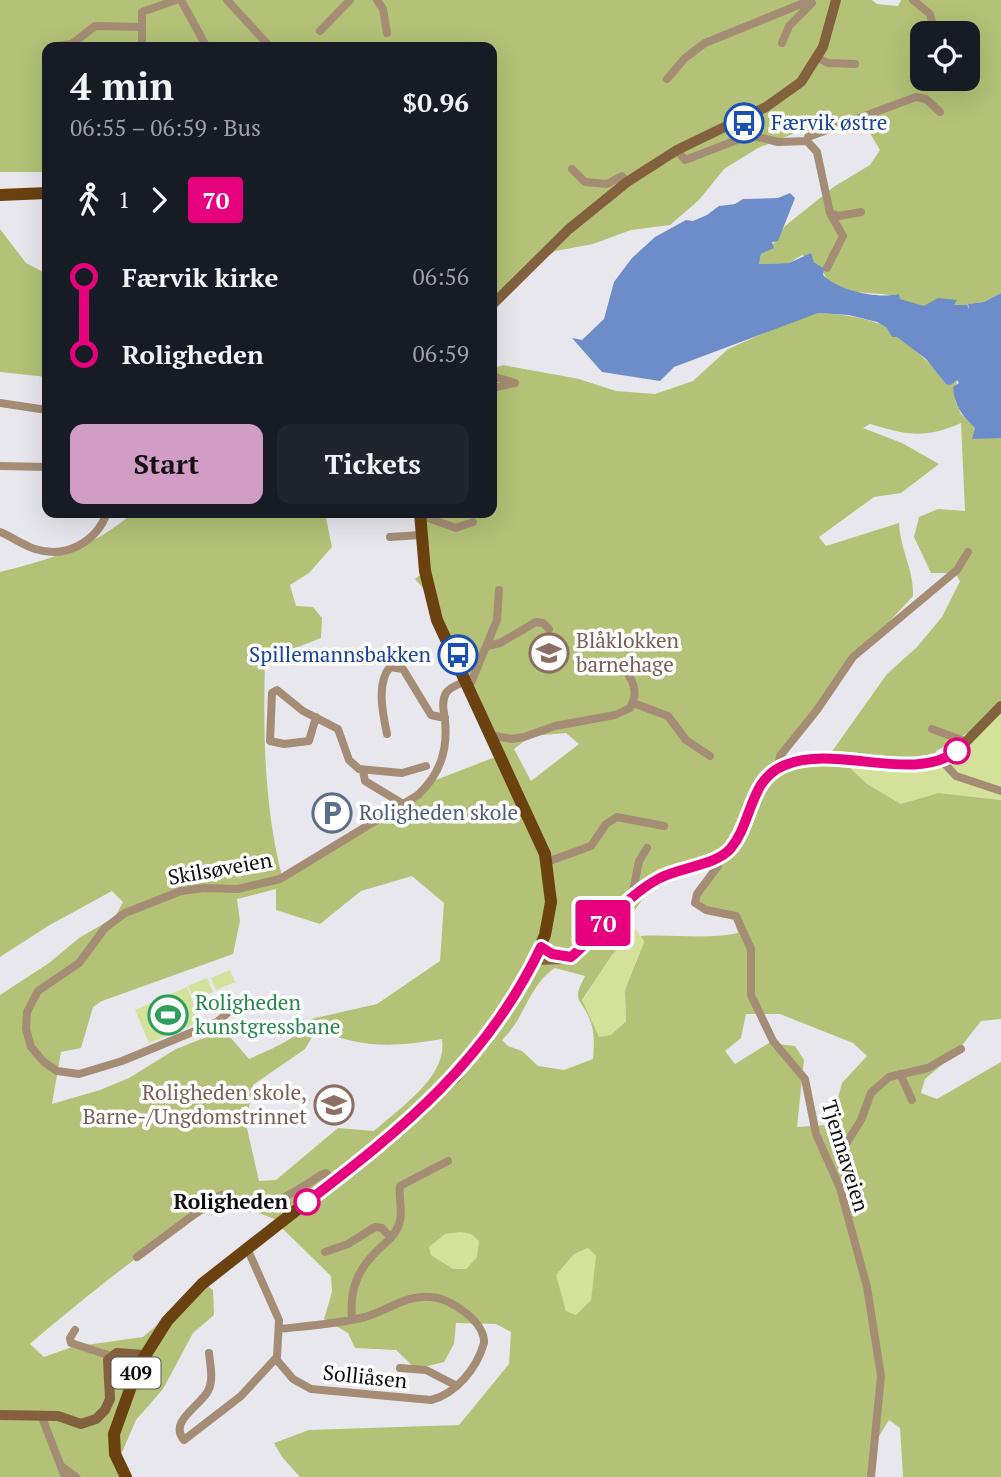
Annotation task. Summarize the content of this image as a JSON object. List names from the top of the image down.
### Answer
{
  "streets": {
    "main road": ["409"],
    "street": ["Skilsøveien", "Tjennaveien", "Solliåsen"]
  },
  "crossings": [
    ["Skilsøveien", "409"]
  ],
  "places": {
    "bus stop": ["Færvik østre", "Spillemannsbakken"],
    "school or university": ["Blåklokken barnehage", "Roligheden skole, Barne-/Ungdomstrinnet"],
    "parking": ["Roligheden skole"],
    "sports": ["Roligheden kunstgressbane"],
    "other": ["Roligheden"]
  },
  "lines": ["bus line 70"],
  "page": {
    "on_map": "70",
    "heading": ["4 min", "06:55 – 06:59 · Bus", "$0.96"],
    "legs": ["1", "70"],
    "list": [
      {
        "name": "Færvik kirke",
        "value": "06:56"
      },
      {
        "name": "Roligheden",
        "value": "06:59"
      }
    ],
    "buttons": ["Start", "Tickets"]
  }
}
